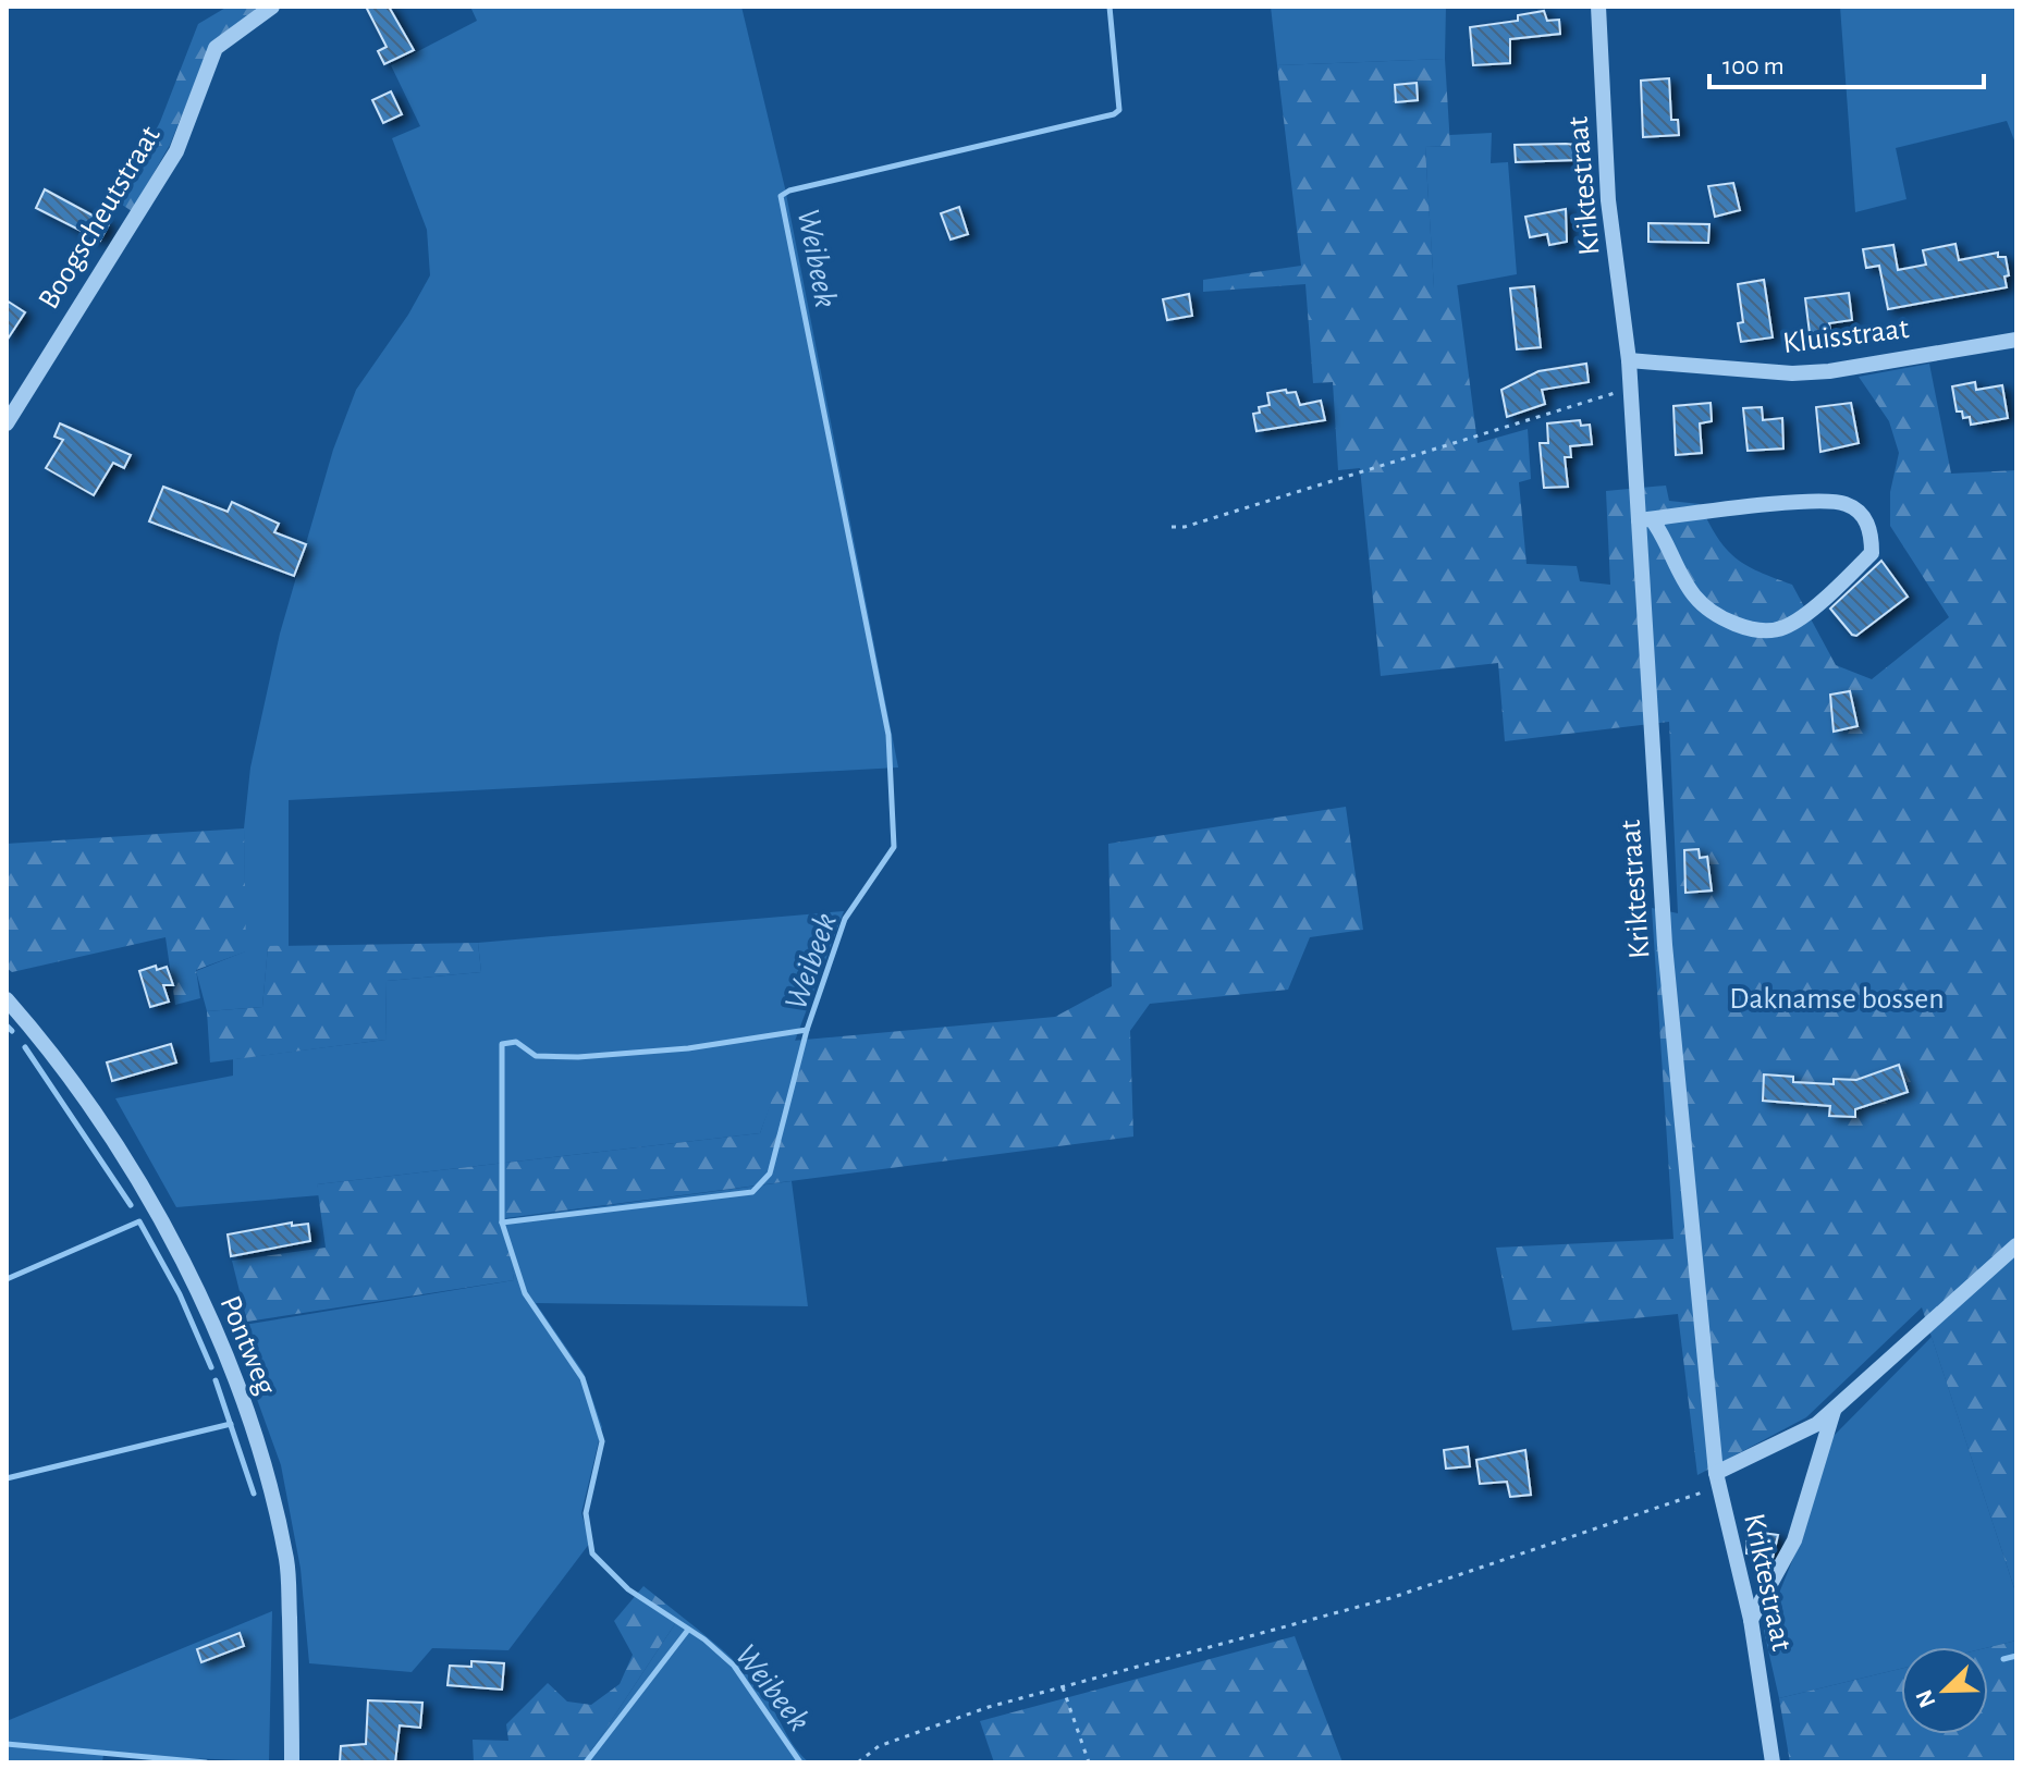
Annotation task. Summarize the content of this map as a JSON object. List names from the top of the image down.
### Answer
{
  "streets": {
    "street": [
      "Kriktestraat",
      "Boogscheutstraat",
      "Kluisstraat",
      "Pontweg"
    ]
  },
  "crossings": [
    ["Kriktestraat", "Kluisstraat"]
  ],
  "water": ["Weibeek"],
  "parks": ["Daknamse bossen"],
  "scale_bar": "100 m",
  "north": "bottom left"
}
